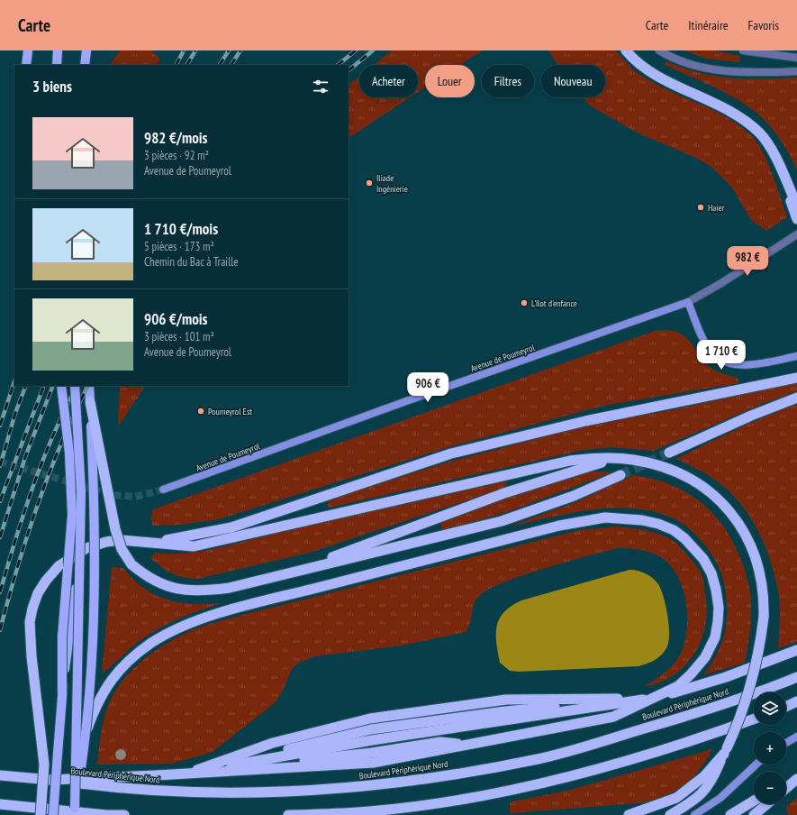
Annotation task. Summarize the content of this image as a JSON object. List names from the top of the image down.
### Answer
{
  "streets": {
    "highway": ["Boulevard Périphérique Nord"],
    "main road": ["Avenue de Poumeyrol"]
  },
  "places": [
    "Iliade Ingénierie",
    "Haier",
    "L'îlot d'enfance",
    "Poumeyrol Est"
  ],
  "page": {
    "header": "Carte",
    "nav": ["Carte", "Itinéraire", "Favoris"],
    "chip": [
      "Acheter",
      "Louer",
      "Filtres",
      "Nouveau"
    ],
    "heading": "3 biens",
    "list": [
      {
        "name": "982 €/mois",
        "note": "3 pièces · 92 m² · Avenue de Poumeyrol"
      },
      {
        "name": "1 710 €/mois",
        "note": "5 pièces · 173 m² · Chemin du Bac à Traille"
      },
      {
        "name": "906 €/mois",
        "note": "3 pièces · 101 m² · Avenue de Poumeyrol"
      }
    ],
    "price": ["982 €", "1 710 €", "906 €"],
    "map_buttons": ["+", "−"]
  }
}
